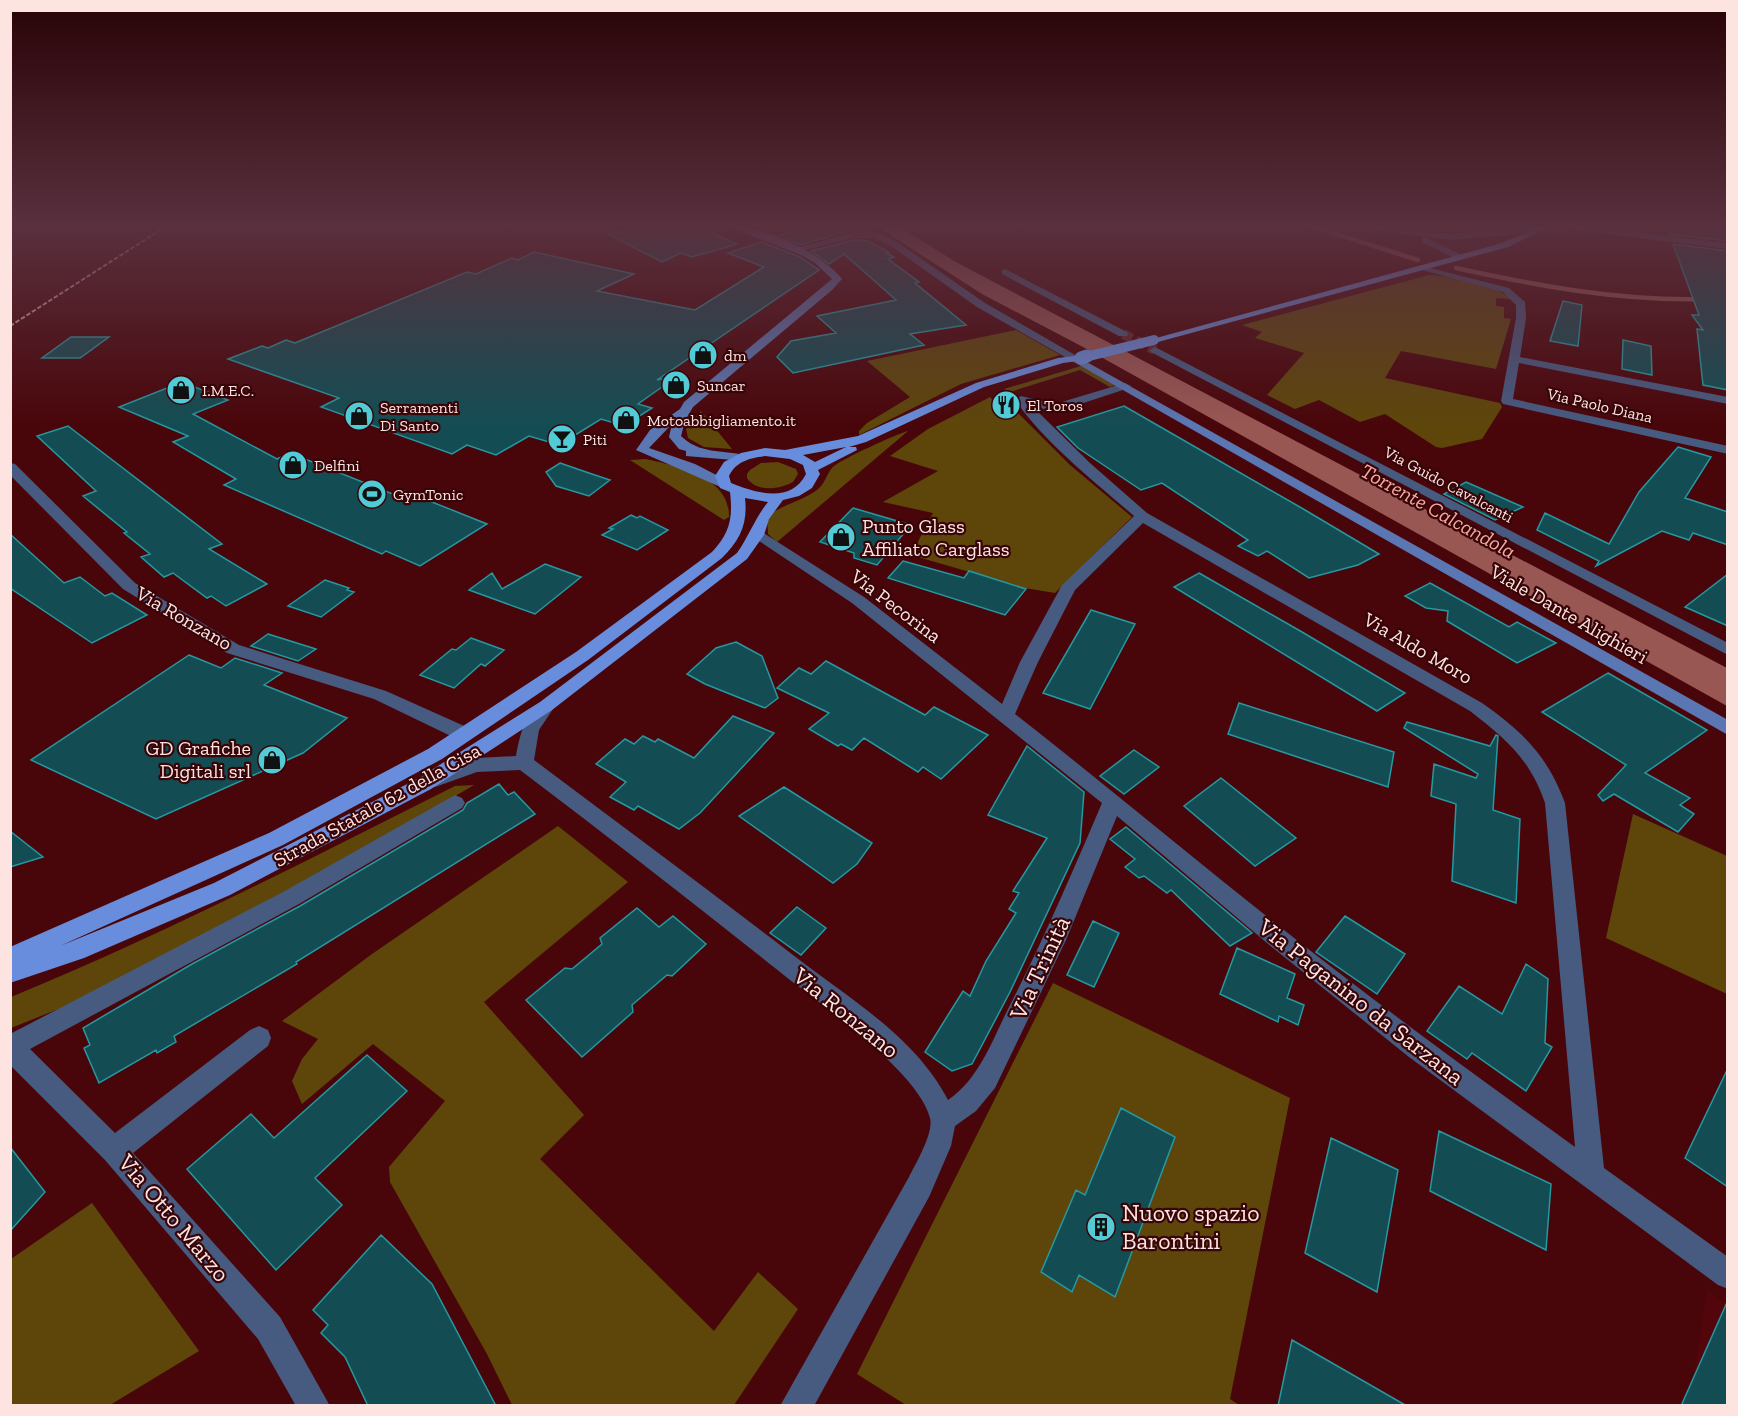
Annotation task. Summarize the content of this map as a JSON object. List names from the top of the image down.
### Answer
{
  "streets": {
    "main road": ["Strada Statale 62 della Cisa"],
    "street": [
      "Via Paolo Diana",
      "Via Guido Cavalcanti",
      "Via Pecorina",
      "Viale Dante Alighieri",
      "Via Ronzano",
      "Via Aldo Moro",
      "Via Trinità",
      "Via Paganino da Sarzana",
      "Via Otto Marzo"
    ]
  },
  "crossings": [
    ["Via Pecorina", "Strada Statale 62 della Cisa"],
    ["Via Pecorina", "Via Paganino da Sarzana"],
    ["Viale Dante Alighieri", "Via Aldo Moro"],
    ["Via Ronzano", "Strada Statale 62 della Cisa"],
    ["Via Ronzano", "Via Trinità"],
    ["Via Aldo Moro", "Via Paganino da Sarzana"],
    ["Via Trinità", "Via Paganino da Sarzana"]
  ],
  "water": ["Torrente Calcandola"],
  "places": {
    "shop": [
      "dm",
      "Suncar",
      "I.M.E.C.",
      "Serramenti Di Santo",
      "Motoabbigliamento.it",
      "Delfini",
      "Punto Glass Affiliato Carglass",
      "GD Grafiche Digitali srl"
    ],
    "restaurant": ["El Toros"],
    "bar": ["Piti"],
    "sports": ["GymTonic"],
    "building": ["Nuovo spazio Barontini"]
  }
}
